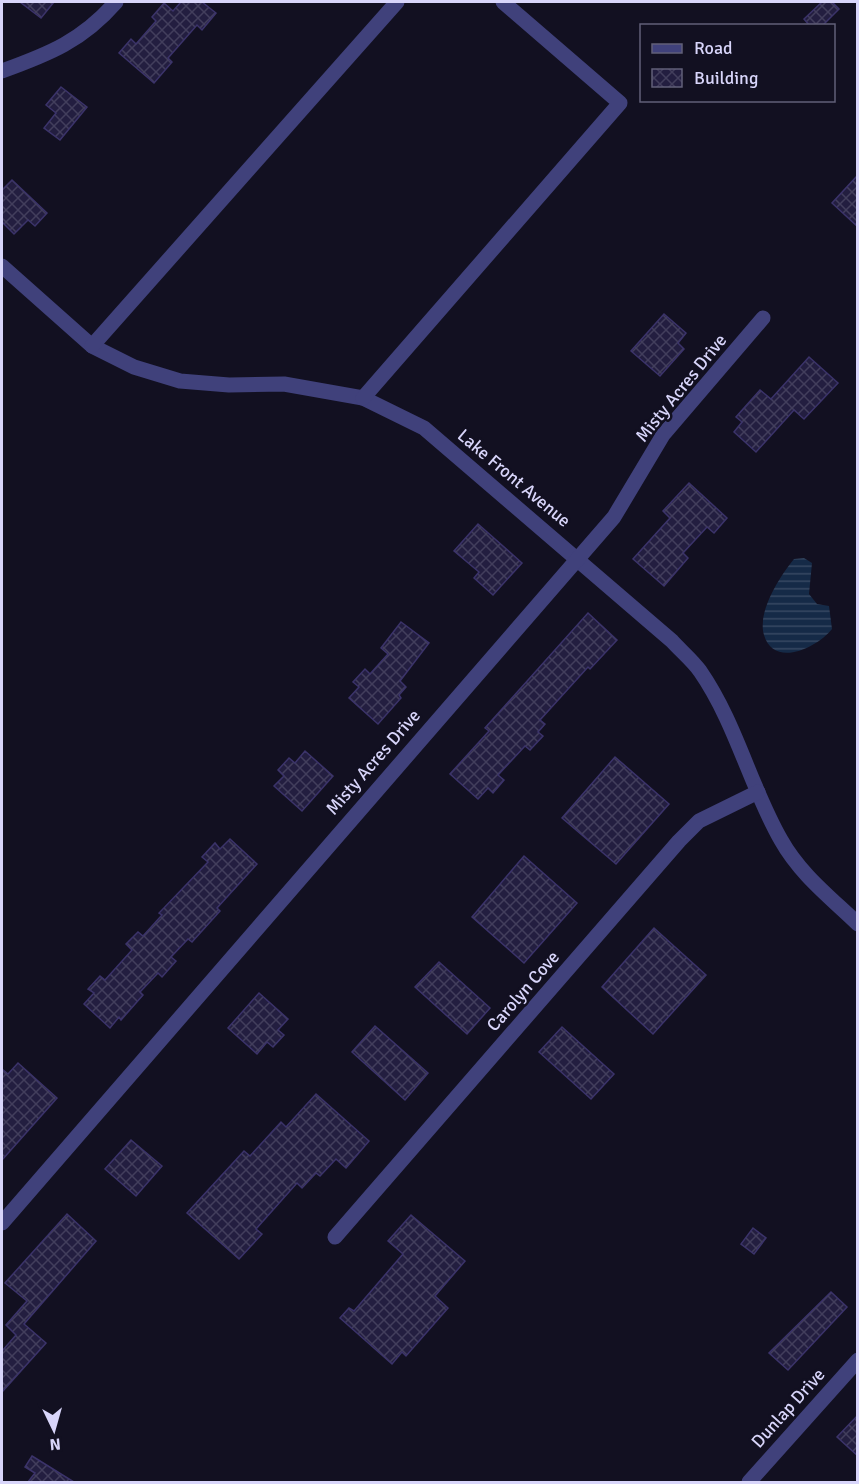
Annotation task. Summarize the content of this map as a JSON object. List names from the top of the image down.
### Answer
{
  "streets": {
    "street": [
      "Misty Acres Drive",
      "Lake Front Avenue",
      "Carolyn Cove",
      "Dunlap Drive"
    ]
  },
  "crossings": [
    ["Misty Acres Drive", "Lake Front Avenue"],
    ["Lake Front Avenue", "Carolyn Cove"]
  ],
  "legend": ["Road", "Building"],
  "north": "bottom"
}
